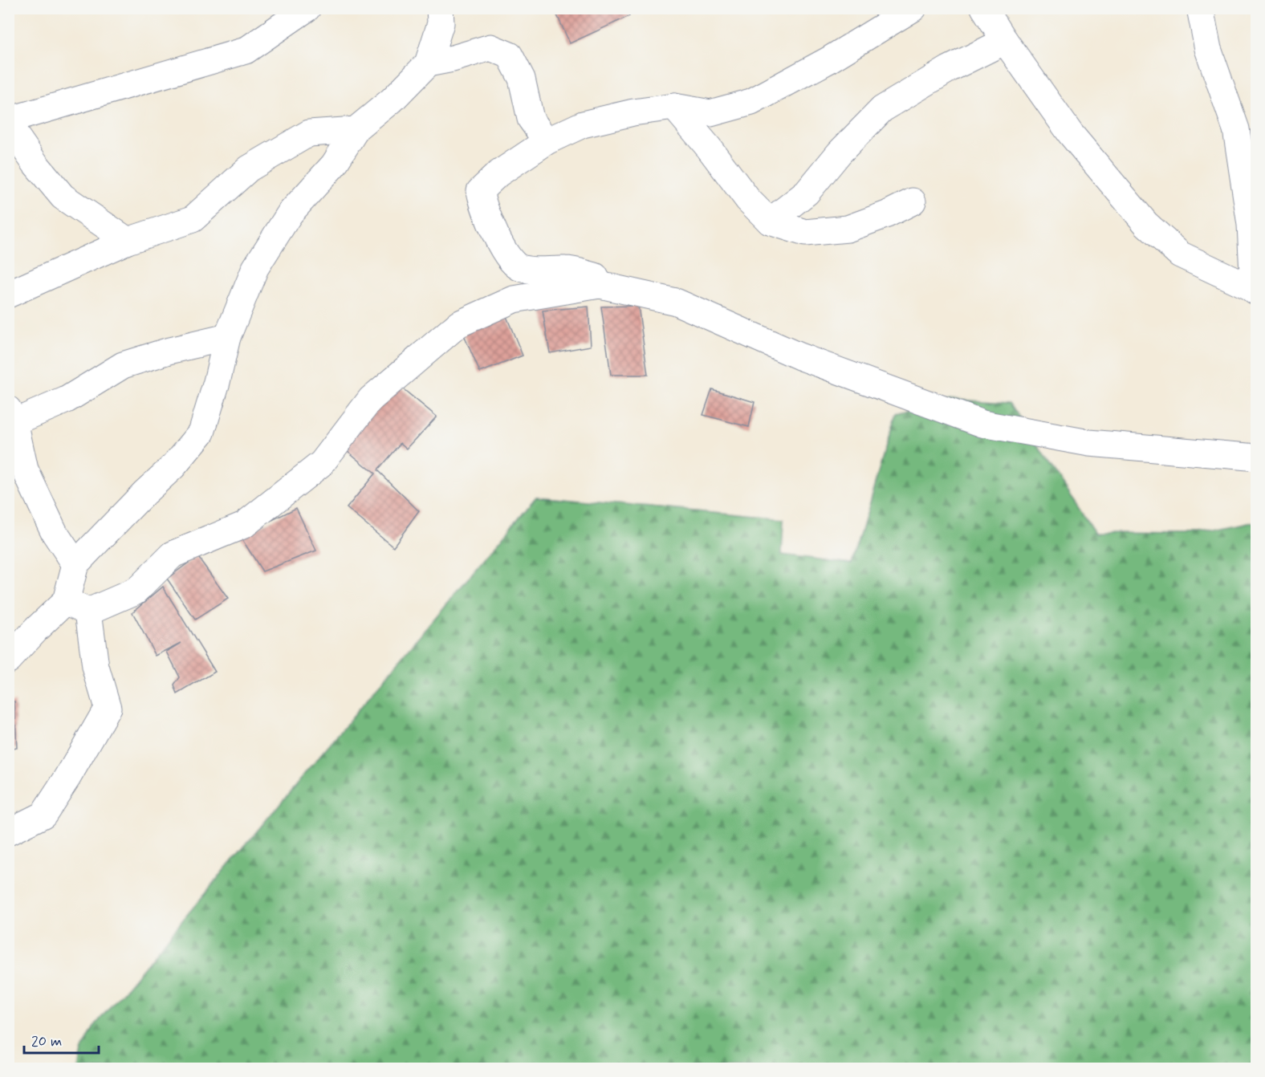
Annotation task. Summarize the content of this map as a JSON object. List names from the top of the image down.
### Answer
{
  "scale_bar": "20 m"
}
